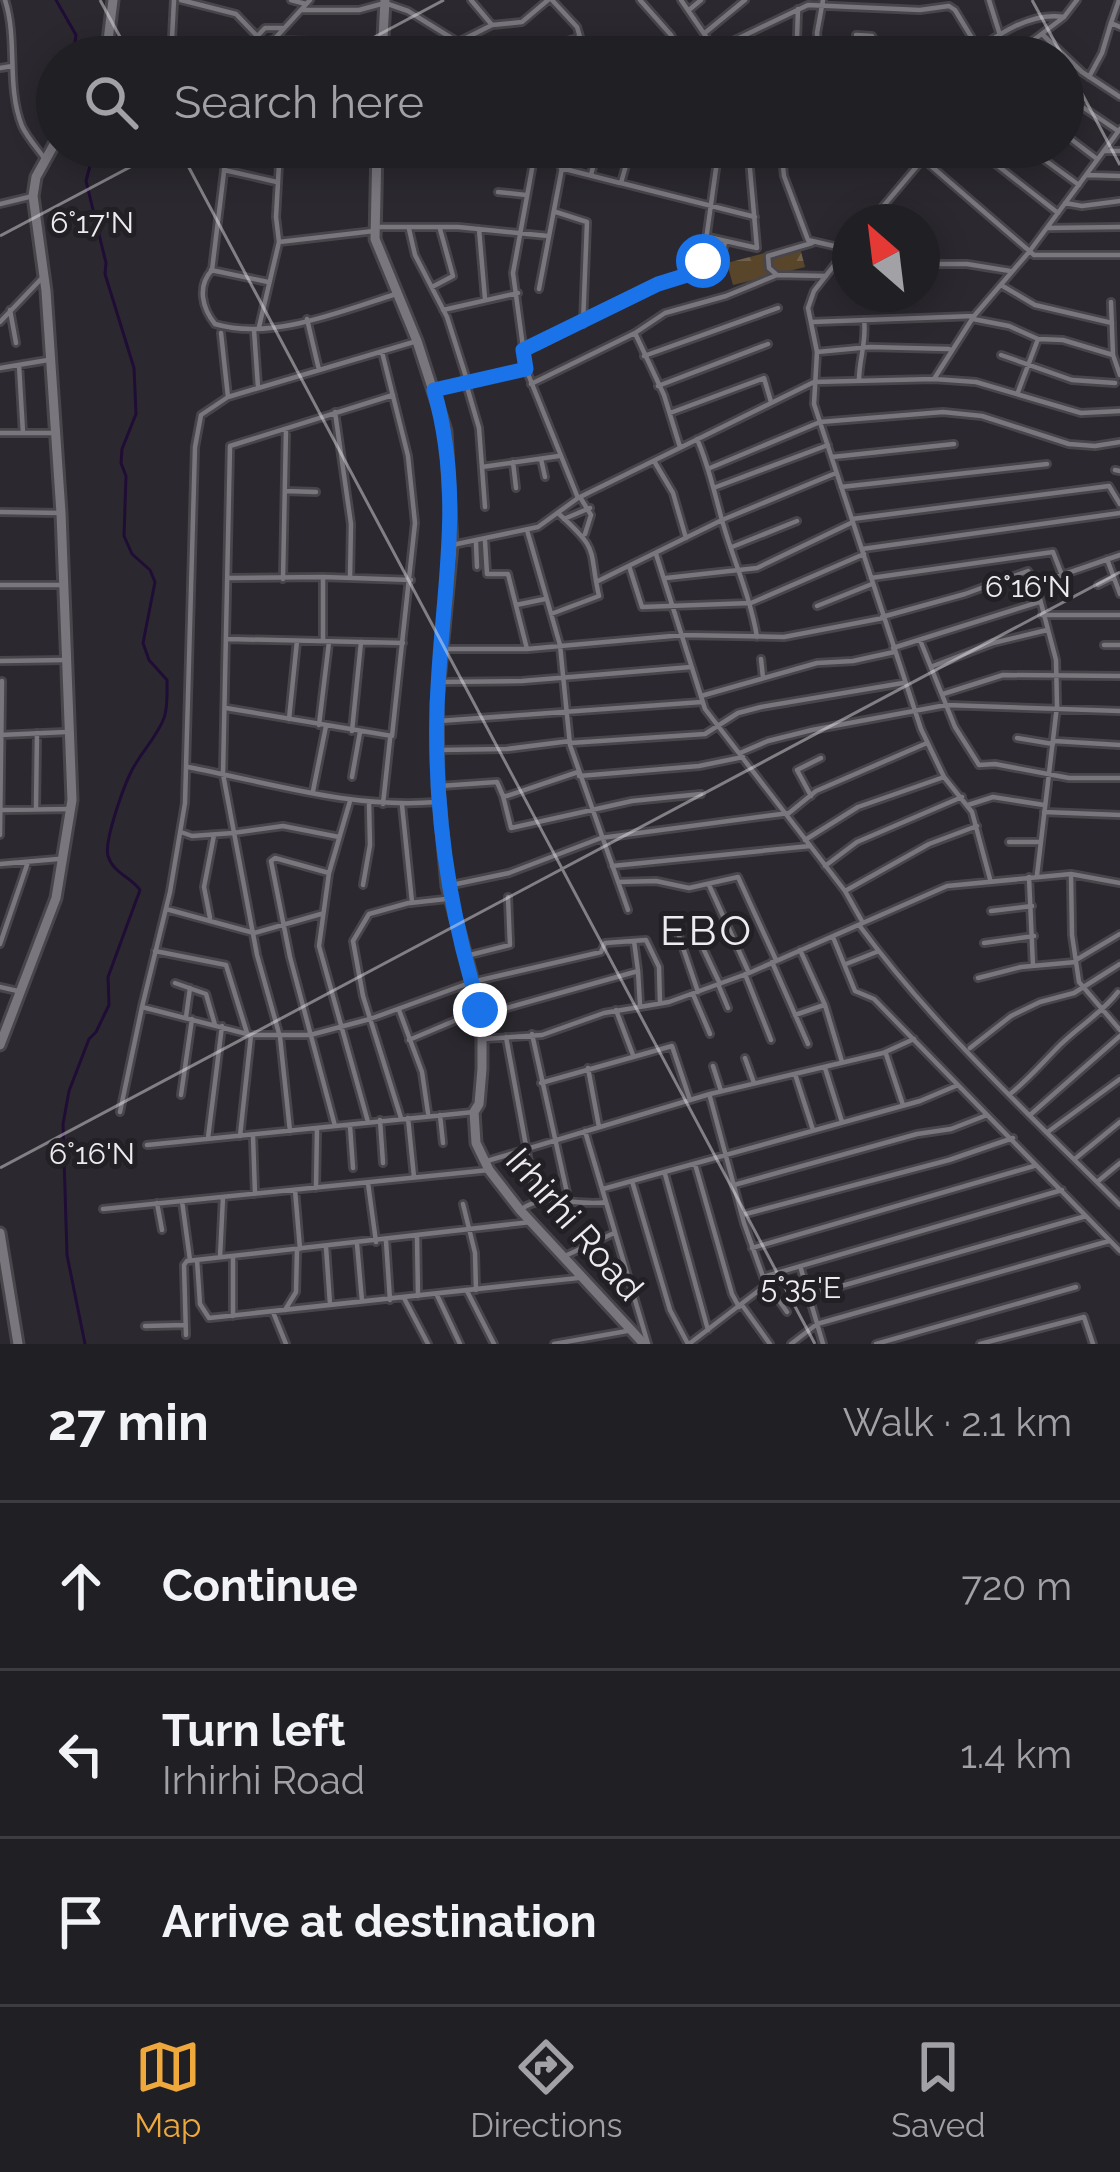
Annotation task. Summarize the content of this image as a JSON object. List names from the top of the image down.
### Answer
{
  "streets": {
    "street": ["Irhirhi Road"]
  },
  "districts": ["EBO"],
  "north": "top left",
  "page": {
    "search": "Search here",
    "heading": ["27 min", "Walk · 2.1 km"],
    "list": [
      ["Continue", "720 m"],
      ["Turn left", "Irhirhi Road", "1.4 km"],
      "Arrive at destination"
    ],
    "nav": ["Map", "Directions", "Saved"]
  },
  "coordinates": ["6°17'N", "6°16'N", "5°35'E"]
}
